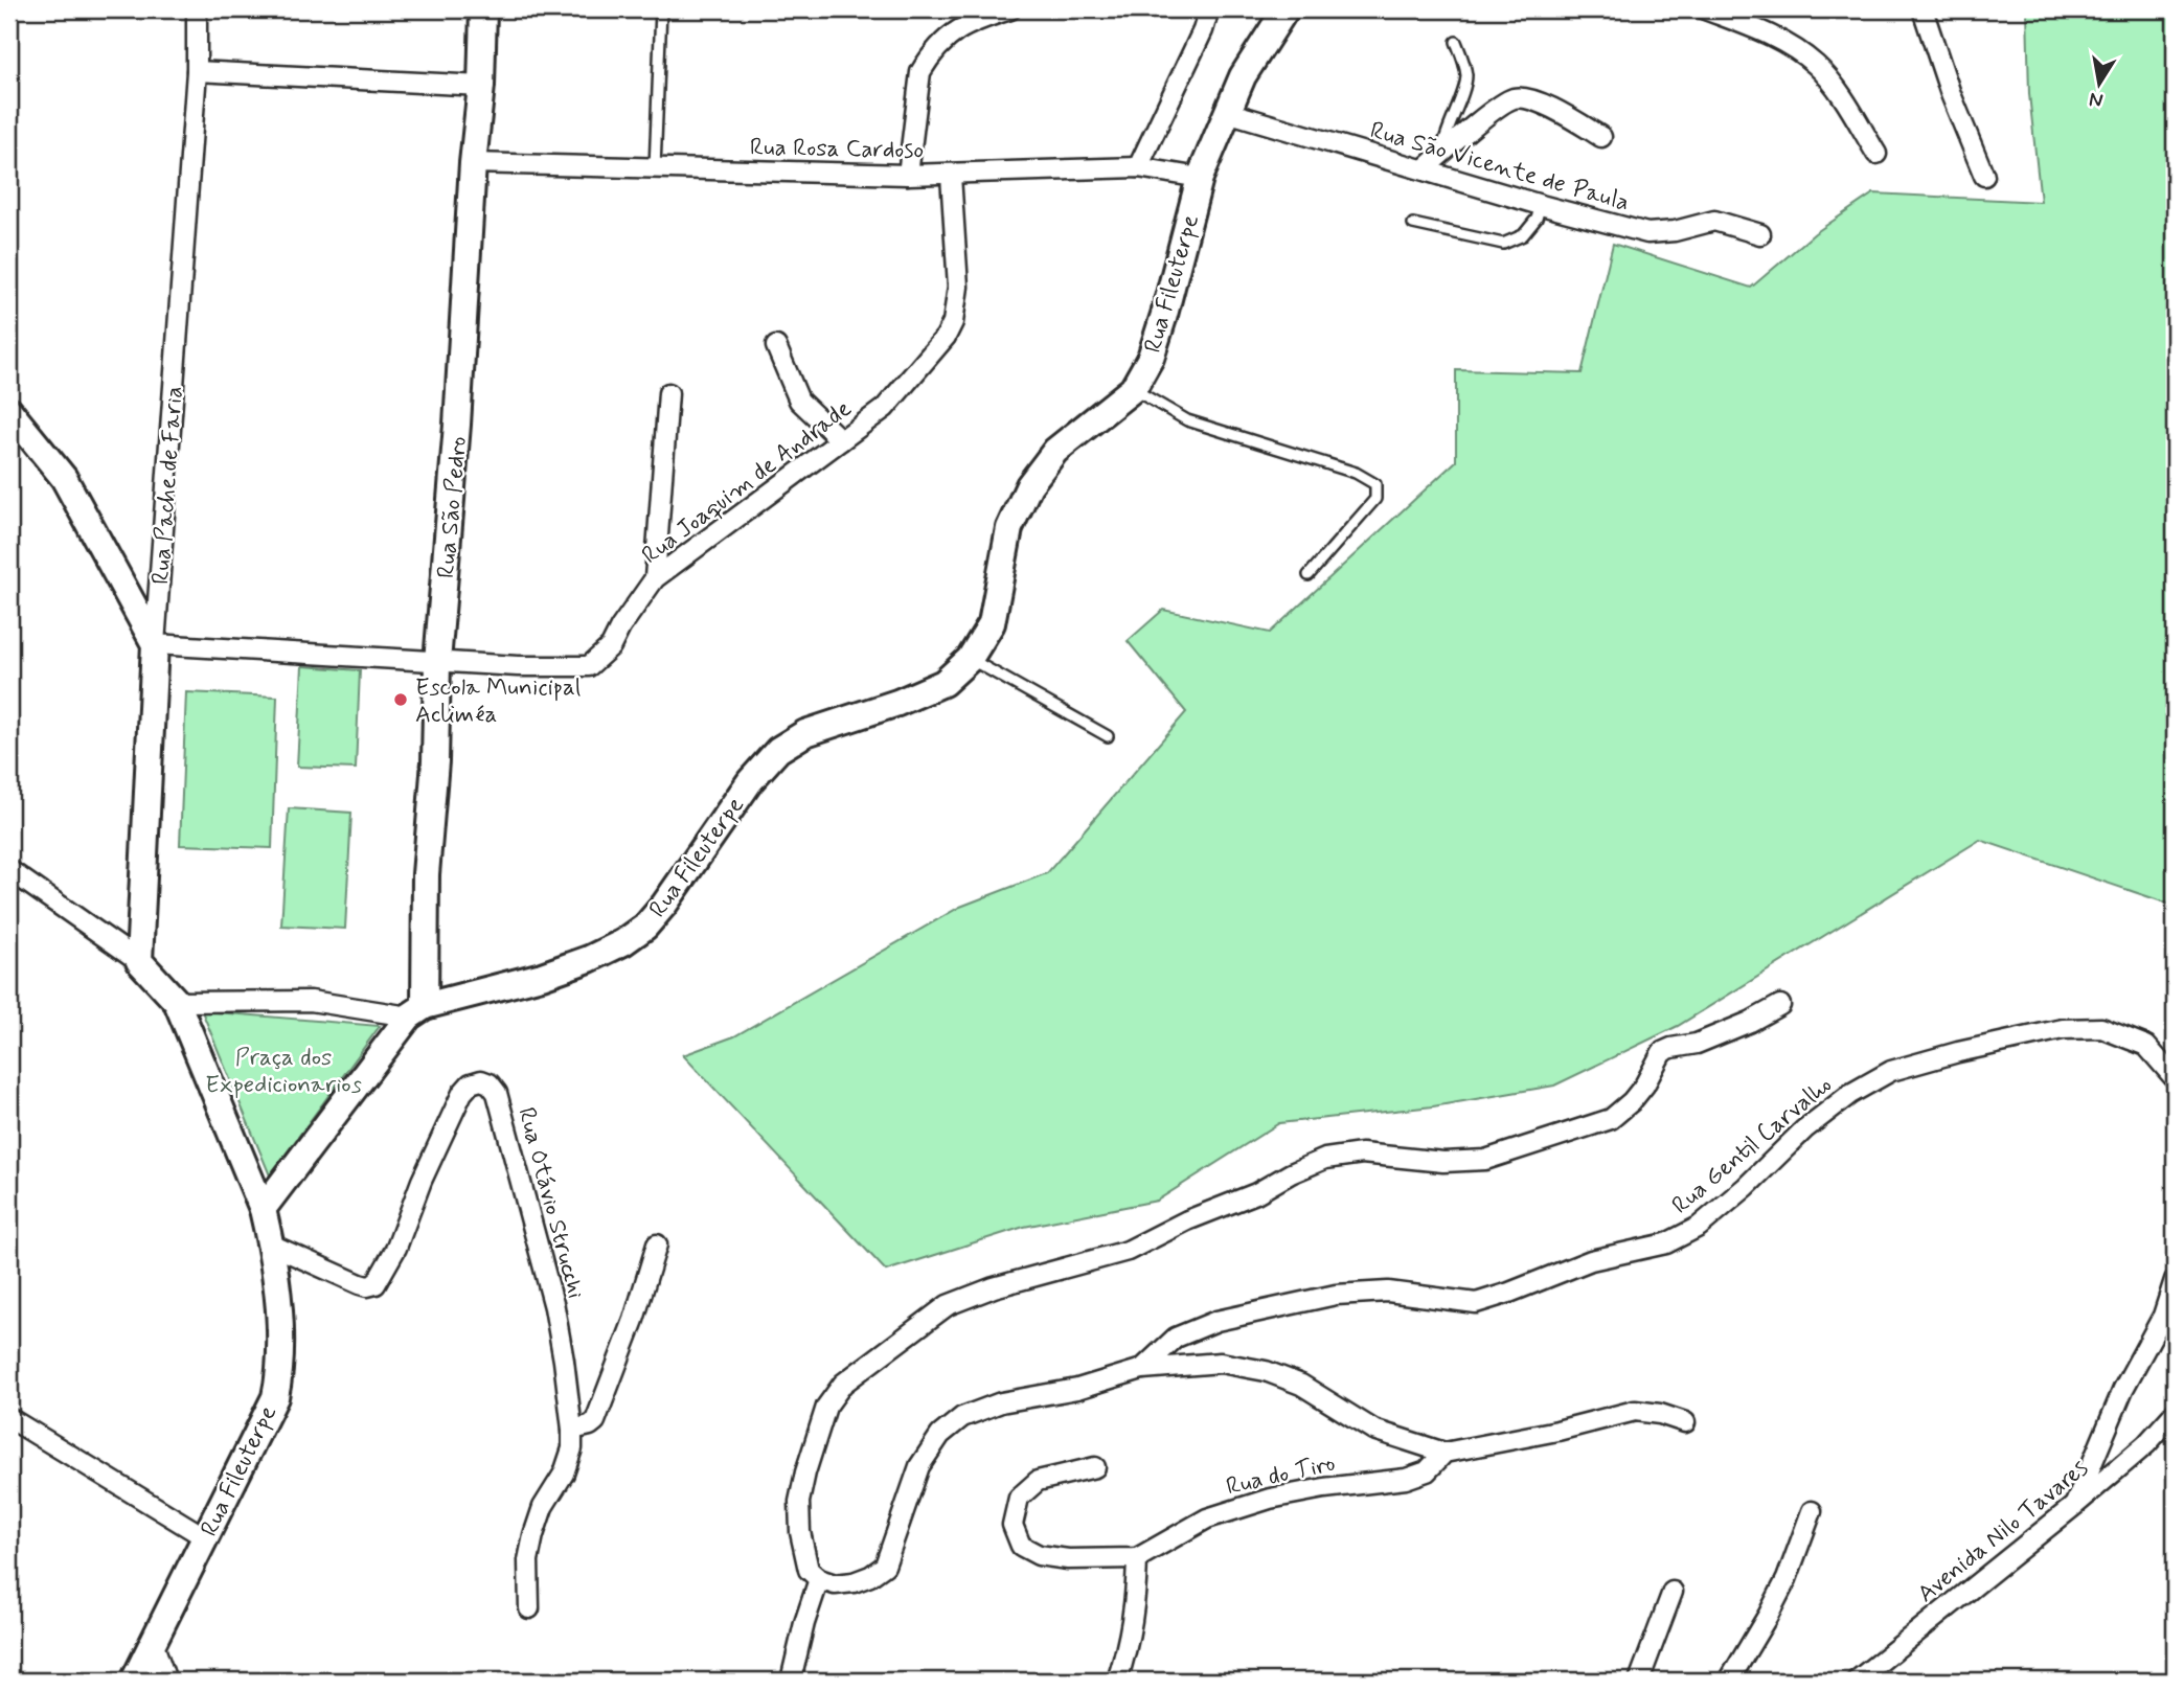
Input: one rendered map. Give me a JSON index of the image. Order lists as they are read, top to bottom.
{
  "streets": {
    "main road": ["Rua Fileuterpe", "Rua Pache de Faria", "Rua São Pedro"],
    "street": [
      "Rua Rosa Cardoso",
      "Rua São Vicente de Paula",
      "Rua Joaquim de Andrade",
      "Rua Gentil Carvalho",
      "Rua Otávio Strucchi",
      "Rua do Tiro",
      "Avenida Nilo Tavares"
    ]
  },
  "crossings": [
    ["Rua Rosa Cardoso", "Rua Fileuterpe"],
    ["Rua Rosa Cardoso", "Rua Joaquim de Andrade"],
    ["Rua Rosa Cardoso", "Rua São Pedro"],
    ["Rua São Vicente de Paula", "Rua Fileuterpe"],
    ["Rua Fileuterpe", "Rua São Pedro"],
    ["Rua Fileuterpe", "Rua Otávio Strucchi"],
    ["Rua Joaquim de Andrade", "Rua Pache de Faria"],
    ["Rua Joaquim de Andrade", "Rua São Pedro"]
  ],
  "parks": ["Praça dos Expedicionarios"],
  "places": ["Escola Municipal Acliméa"],
  "north": "bottom"
}
